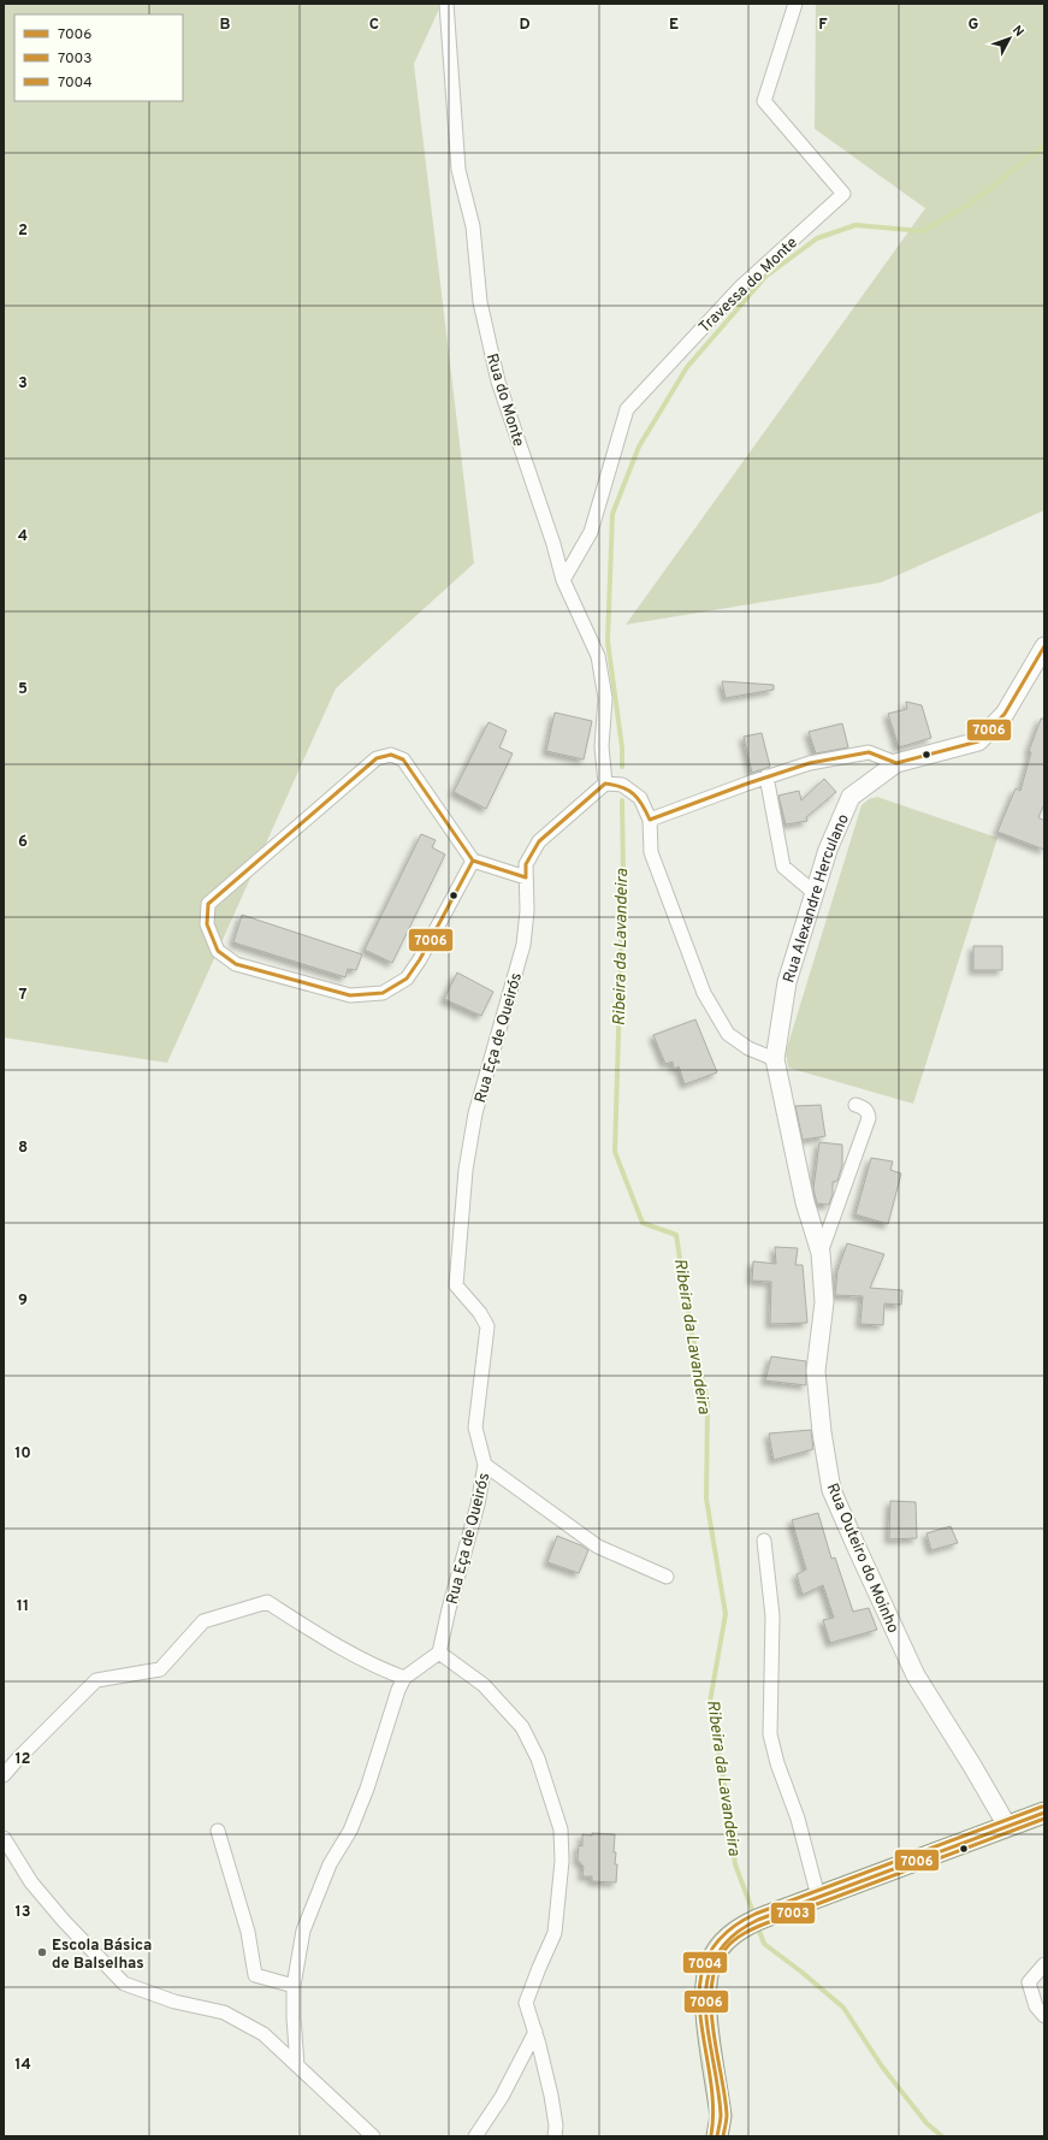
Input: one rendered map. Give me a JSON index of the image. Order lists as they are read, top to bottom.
{
  "streets": {
    "street": [
      "Travessa do Monte",
      "Rua do Monte",
      "Rua Alexandre Herculano",
      "Rua Eça de Queirós",
      "Rua Outeiro do Moinho"
    ]
  },
  "crossings": [
    ["Travessa do Monte", "Rua do Monte"],
    ["Rua do Monte", "Rua Eça de Queirós"],
    ["Rua Alexandre Herculano", "Rua Outeiro do Moinho"]
  ],
  "water": ["Ribeira da Lavandeira"],
  "places": ["Escola Básica de Balselhas"],
  "lines": ["transit line 7006", "transit line 7004", "transit line 7003"],
  "legend": ["7006", "7003", "7004"],
  "north": "top right",
  "grid": {
    "columns": [
      "B",
      "C",
      "D",
      "E",
      "F",
      "G"
    ],
    "rows": [
      "2",
      "3",
      "4",
      "5",
      "6",
      "7",
      "8",
      "9",
      "10",
      "11",
      "12",
      "13",
      "14"
    ]
  }
}
